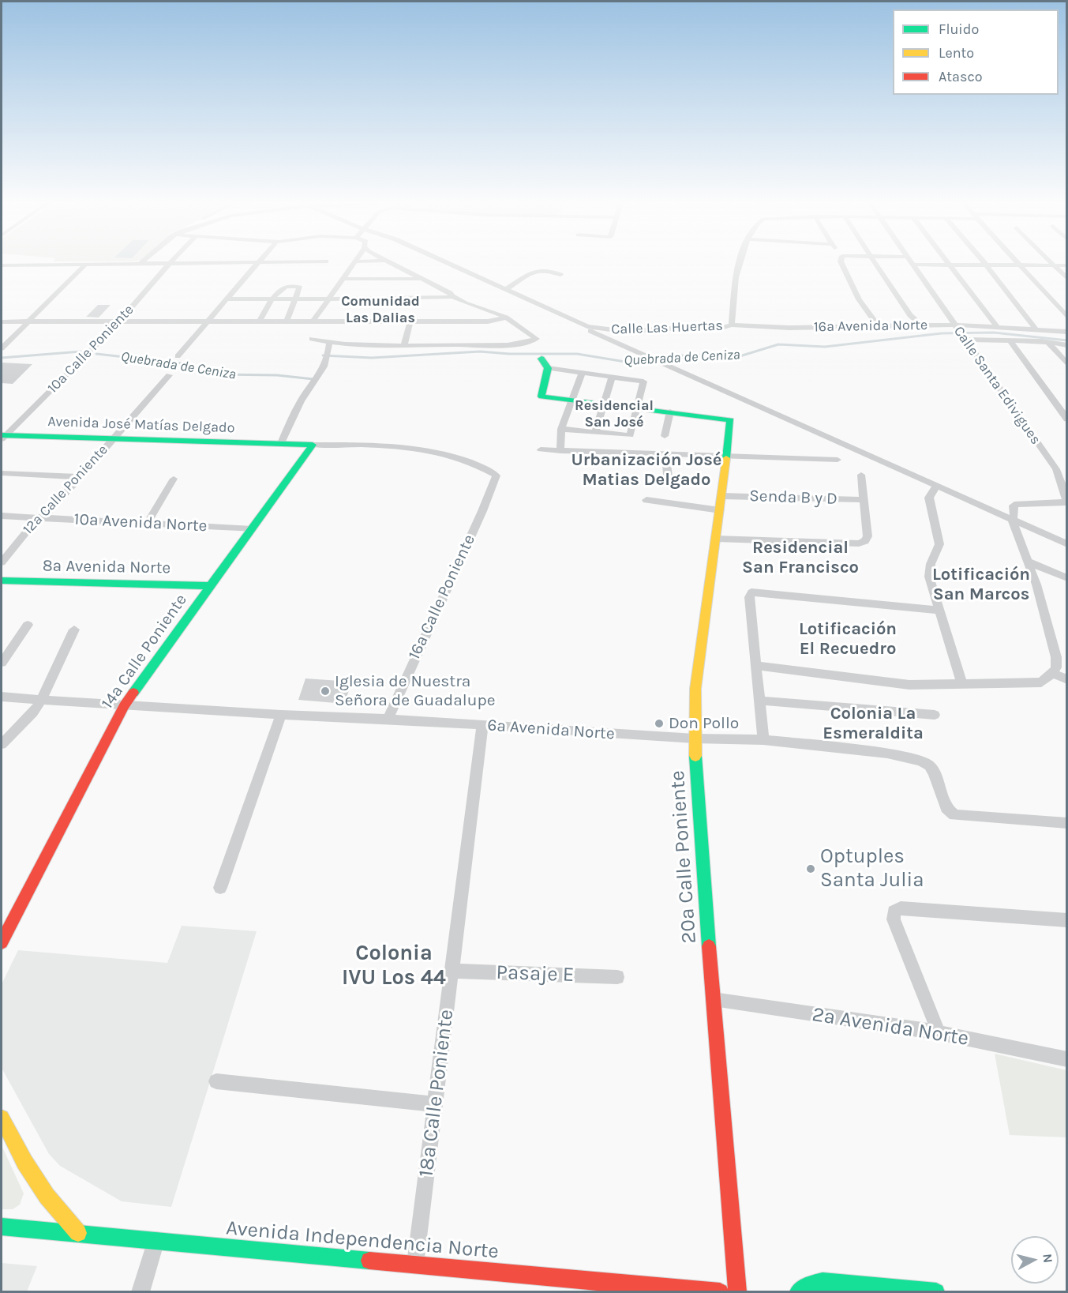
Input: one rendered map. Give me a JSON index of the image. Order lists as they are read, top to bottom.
{
  "streets": {
    "street": [
      "16a Avenida Norte",
      "Calle Las Huertas",
      "10a Calle Poniente",
      "Calle Santa Edivigues",
      "Avenida José Matías Delgado",
      "12a Calle Poniente",
      "Senda B y D",
      "10a Avenida Norte",
      "8a Avenida Norte",
      "16a Calle Poniente",
      "14a Calle Poniente",
      "6a Avenida Norte",
      "20a Calle Poniente",
      "Pasaje E",
      "2a Avenida Norte",
      "18a Calle Poniente",
      "Avenida Independencia Norte"
    ]
  },
  "crossings": [
    ["16a Avenida Norte", "Calle Las Huertas"],
    ["16a Avenida Norte", "Calle Santa Edivigues"],
    ["10a Calle Poniente", "Avenida José Matías Delgado"],
    ["Avenida José Matías Delgado", "12a Calle Poniente"],
    ["Avenida José Matías Delgado", "16a Calle Poniente"],
    ["Avenida José Matías Delgado", "14a Calle Poniente"],
    ["12a Calle Poniente", "10a Avenida Norte"],
    ["Senda B y D", "20a Calle Poniente"],
    ["10a Avenida Norte", "14a Calle Poniente"],
    ["8a Avenida Norte", "14a Calle Poniente"],
    ["16a Calle Poniente", "14a Calle Poniente"],
    ["16a Calle Poniente", "6a Avenida Norte"],
    ["14a Calle Poniente", "6a Avenida Norte"],
    ["6a Avenida Norte", "20a Calle Poniente"],
    ["6a Avenida Norte", "18a Calle Poniente"],
    ["20a Calle Poniente", "2a Avenida Norte"],
    ["Pasaje E", "18a Calle Poniente"],
    ["18a Calle Poniente", "Avenida Independencia Norte"]
  ],
  "districts": [
    "Comunidad Las Dalias",
    "Residencial San José",
    "Urbanización José Matias Delgado",
    "Residencial San Francisco",
    "Lotificación San Marcos",
    "Lotificación El Recuedro",
    "Colonia La Esmeraldita",
    "Colonia IVU Los 44"
  ],
  "water": ["Quebrada de Ceniza"],
  "places": ["Iglesia de Nuestra Señora de Guadalupe", "Don Pollo", "Optuples Santa Julia"],
  "legend": ["Fluido", "Lento", "Atasco"],
  "north": "right"
}
